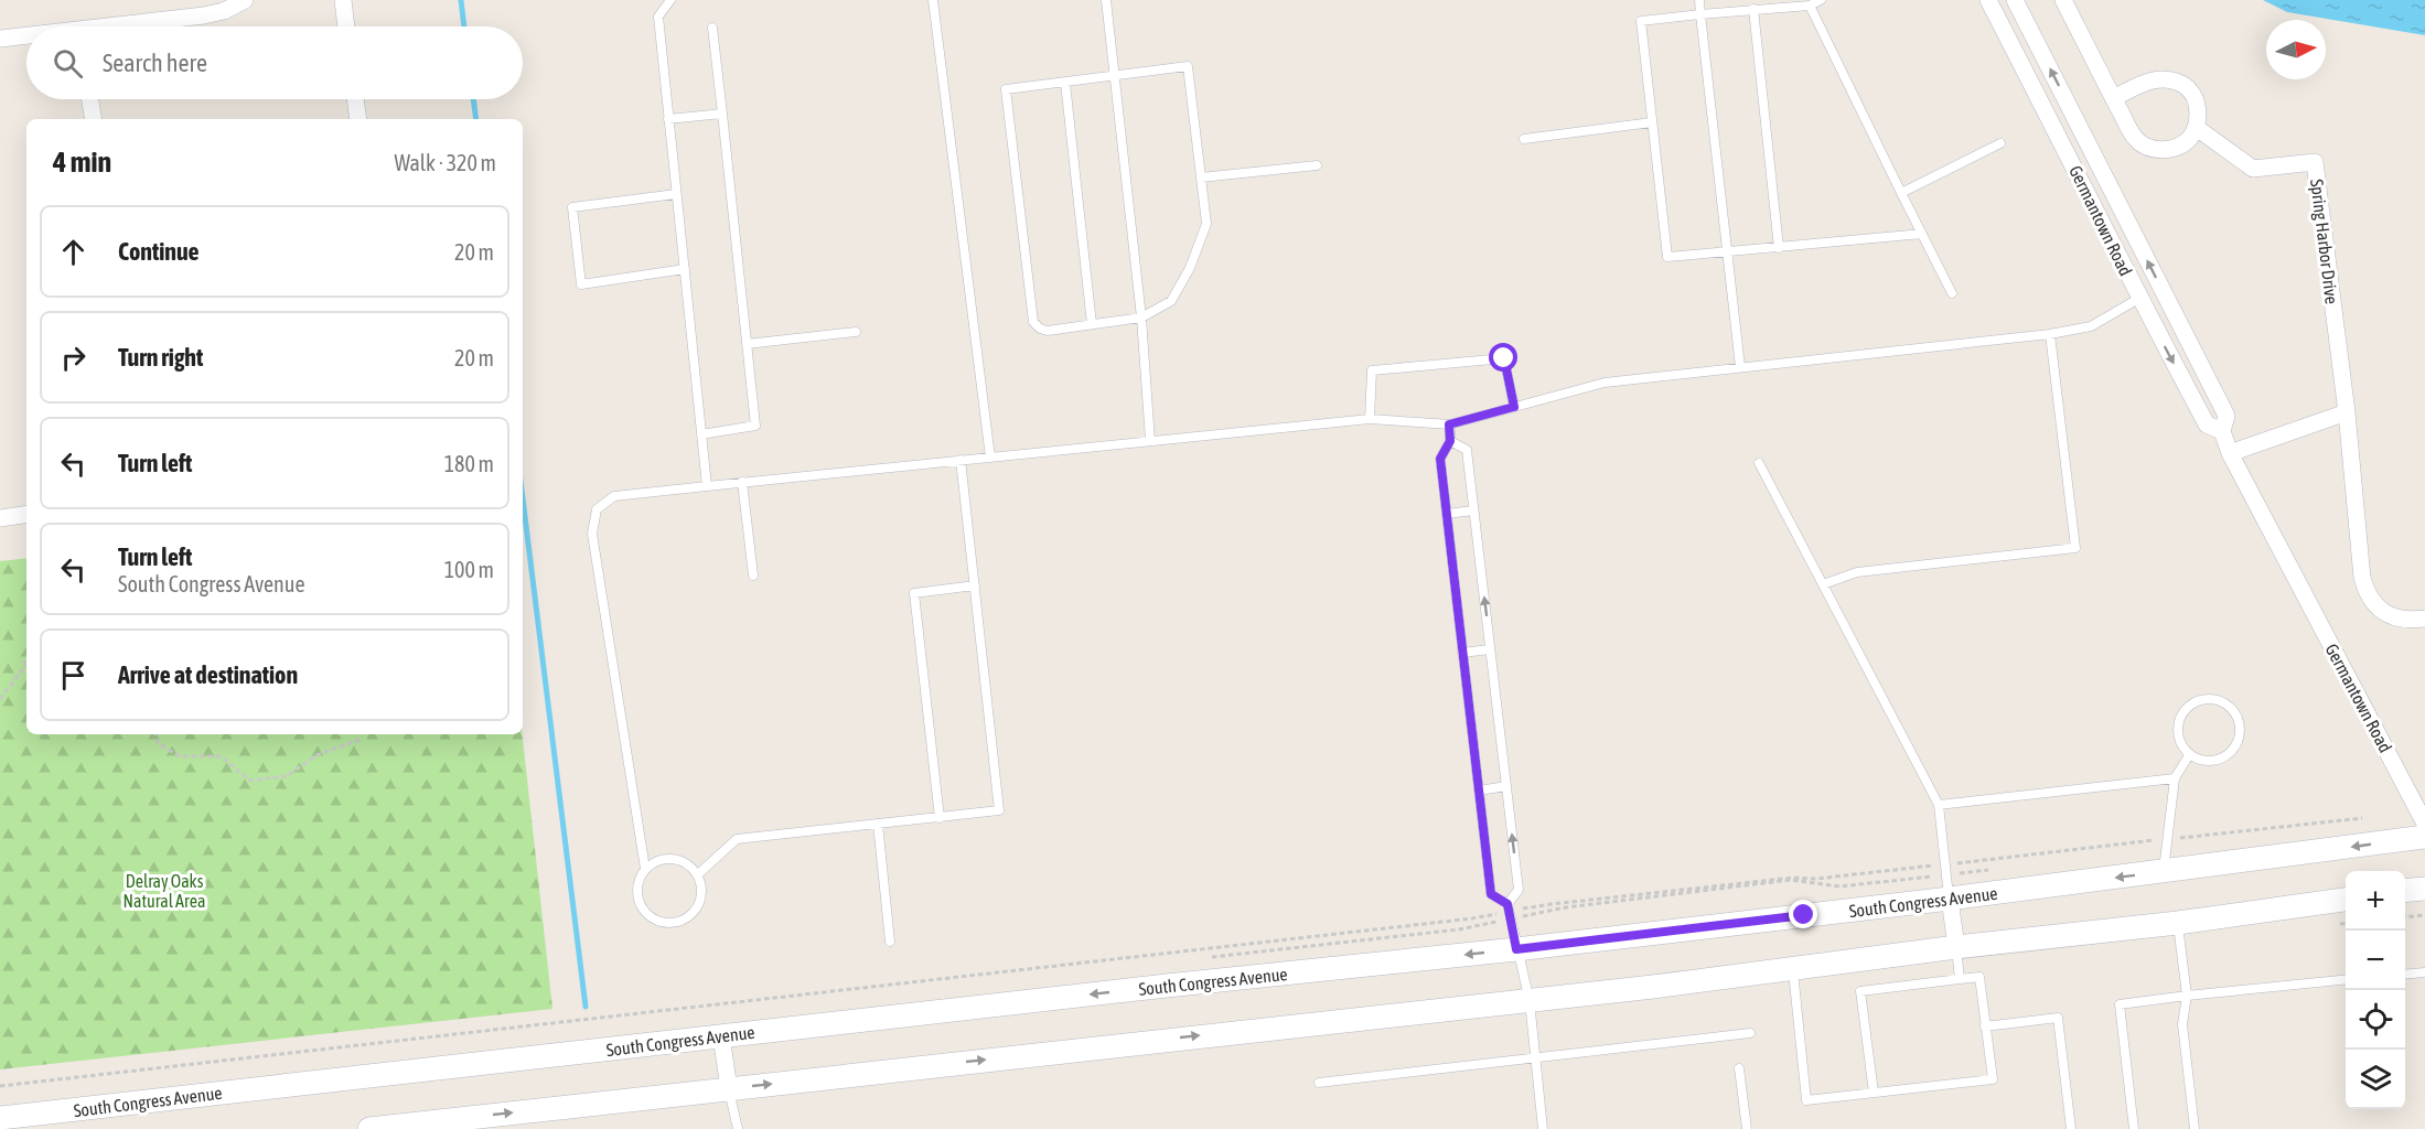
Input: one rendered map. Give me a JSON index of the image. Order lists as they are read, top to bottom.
{
  "streets": {
    "main road": ["South Congress Avenue"],
    "street": ["Germantown Road", "Spring Harbor Drive"]
  },
  "parks": ["Delray Oaks Natural Area"],
  "north": "right",
  "page": {
    "search": "Search here",
    "heading": ["4 min", "Walk · 320 m"],
    "list": [
      ["Continue", "20 m"],
      ["Turn right", "20 m"],
      ["Turn left", "180 m"],
      ["Turn left", "South Congress Avenue", "100 m"],
      "Arrive at destination"
    ],
    "map_buttons": ["+", "−"]
  }
}
